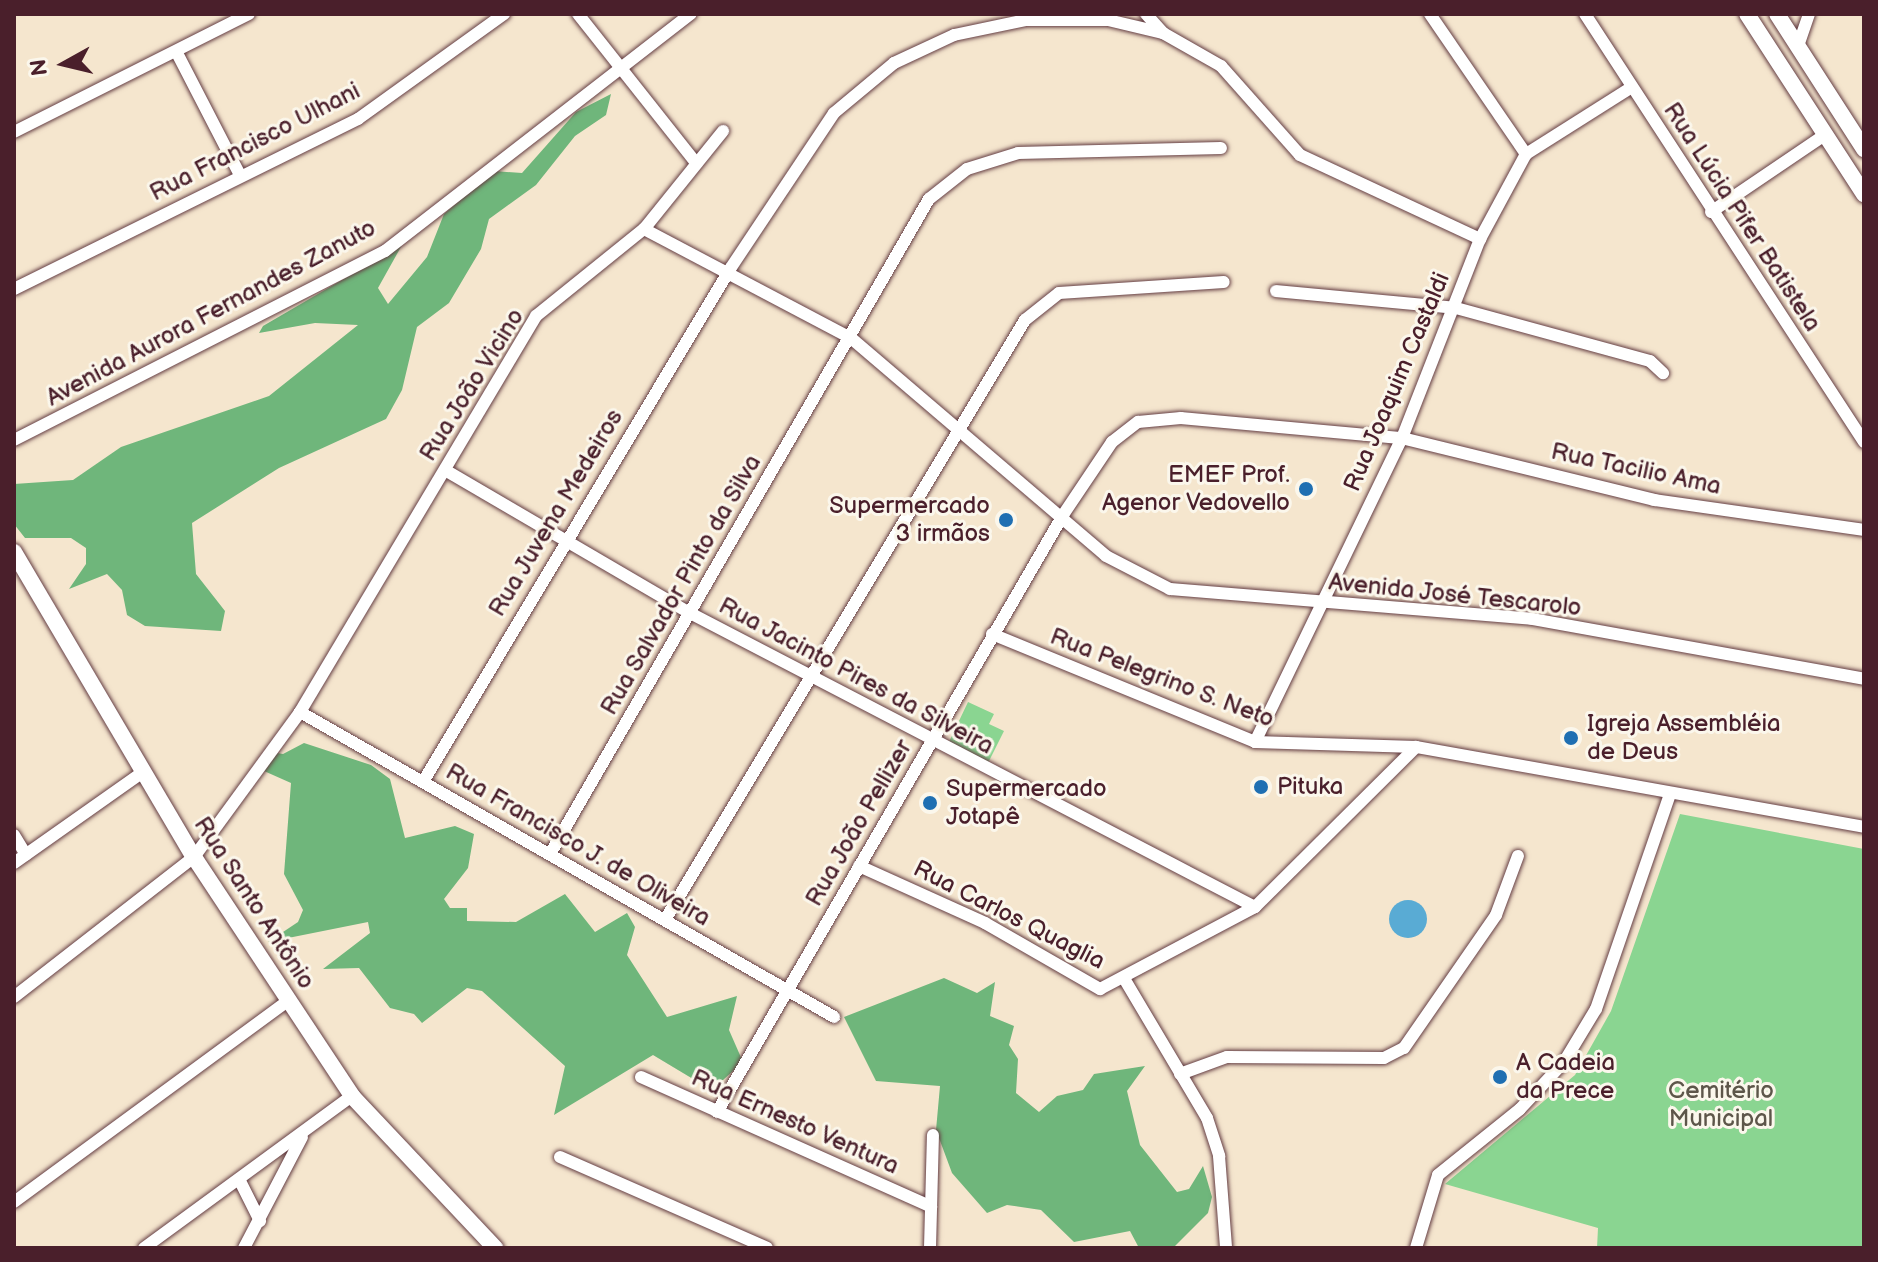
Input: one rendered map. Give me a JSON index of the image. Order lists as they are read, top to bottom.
{
  "streets": {
    "main road": ["Rua Santo Antônio"],
    "street": [
      "Rua Francisco Ulhani",
      "Rua Lúcia Pifer Batistela",
      "Avenida Aurora Fernandes Zanuto",
      "Rua Joaquim Castaldi",
      "Rua João Vicino",
      "Rua Tacilio Ama",
      "Rua Juvena Medeiros",
      "Rua Salvador Pinto da Silva",
      "Avenida José Tescarolo",
      "Rua Jacinto Pires da Silveira",
      "Rua Pelegrino S. Neto",
      "Rua João Pellizer",
      "Rua Francisco J. de Oliveira",
      "Rua Carlos Quaglia",
      "Rua Ernesto Ventura"
    ]
  },
  "crossings": [
    ["Rua Lúcia Pifer Batistela", "Rua Joaquim Castaldi"],
    ["Rua Joaquim Castaldi", "Rua Tacilio Ama"],
    ["Rua Joaquim Castaldi", "Avenida José Tescarolo"],
    ["Rua Joaquim Castaldi", "Rua Pelegrino S. Neto"],
    ["Rua João Vicino", "Rua Jacinto Pires da Silveira"],
    ["Rua João Vicino", "Rua Francisco J. de Oliveira"],
    ["Rua João Vicino", "Rua Santo Antônio"],
    ["Rua Tacilio Ama", "Avenida José Tescarolo"],
    ["Rua Tacilio Ama", "Rua João Pellizer"],
    ["Rua Juvena Medeiros", "Rua Jacinto Pires da Silveira"],
    ["Rua Juvena Medeiros", "Rua Francisco J. de Oliveira"],
    ["Rua Salvador Pinto da Silva", "Rua Jacinto Pires da Silveira"],
    ["Rua Salvador Pinto da Silva", "Rua Francisco J. de Oliveira"],
    ["Avenida José Tescarolo", "Rua João Pellizer"],
    ["Rua Jacinto Pires da Silveira", "Rua João Pellizer"],
    ["Rua Jacinto Pires da Silveira", "Rua Carlos Quaglia"],
    ["Rua Pelegrino S. Neto", "Rua João Pellizer"],
    ["Rua Pelegrino S. Neto", "Rua Carlos Quaglia"],
    ["Rua João Pellizer", "Rua Francisco J. de Oliveira"],
    ["Rua João Pellizer", "Rua Carlos Quaglia"],
    ["Rua João Pellizer", "Rua Ernesto Ventura"]
  ],
  "parks": ["Cemitério Municipal"],
  "places": [
    "EMEF Prof. Agenor Vedovello",
    "Supermercado 3 irmãos",
    "Igreja Assembléia de Deus",
    "Pituka",
    "Supermercado Jotapê",
    "A Cadeia da Prece"
  ],
  "north": "left"
}
